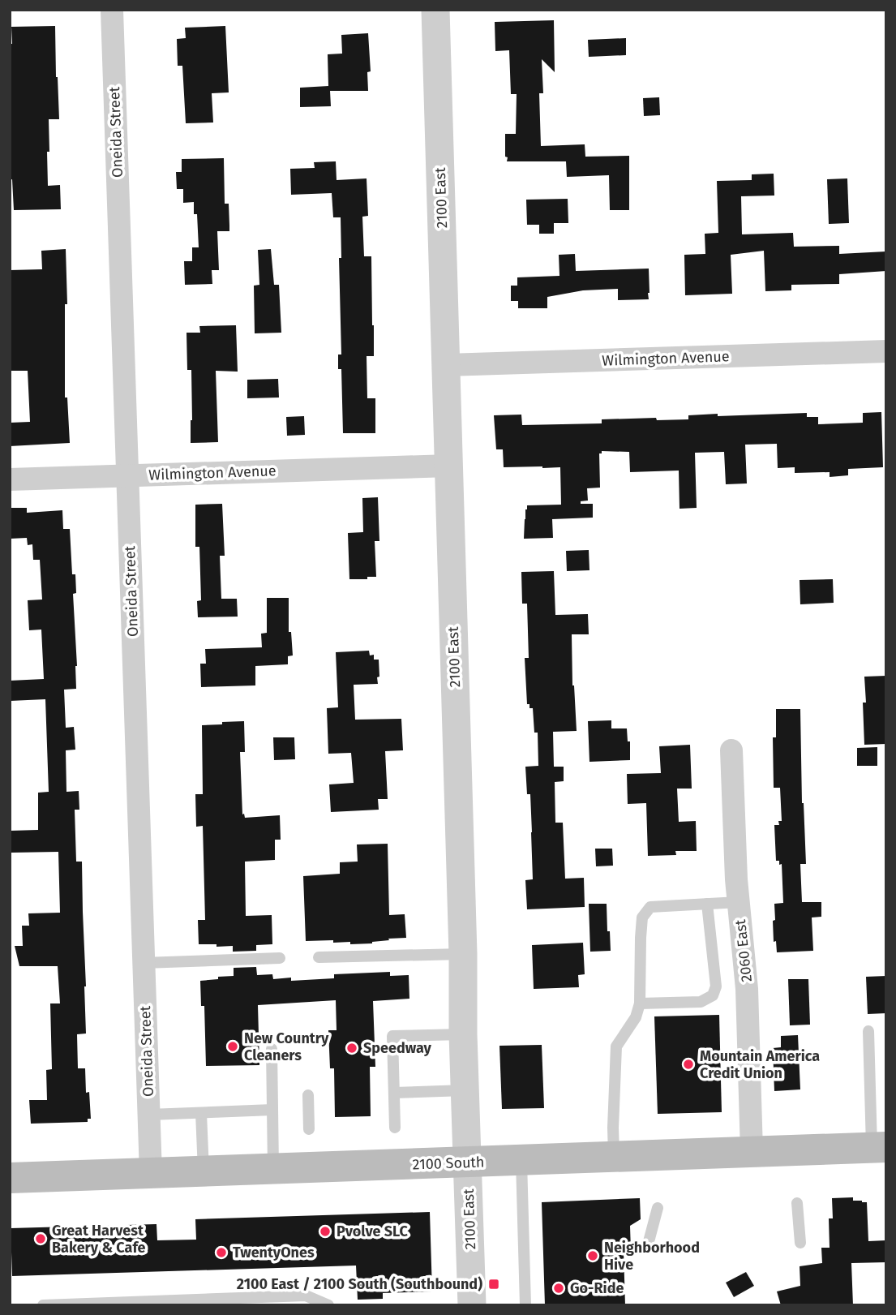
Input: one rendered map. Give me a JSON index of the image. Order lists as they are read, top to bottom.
{
  "streets": {
    "main road": ["2100 South"],
    "street": [
      "Oneida Street",
      "2100 East",
      "Wilmington Avenue",
      "2060 East"
    ]
  },
  "crossings": [
    ["Oneida Street", "Wilmington Avenue"],
    ["Oneida Street", "2100 South"],
    ["2100 East", "Wilmington Avenue"],
    ["2100 East", "2100 South"],
    ["2060 East", "2100 South"]
  ],
  "places": {
    "other": [
      "New Country Cleaners",
      "Speedway",
      "Mountain America Credit Union",
      "Pvolve SLC",
      "Great Harvest Bakery & Cafe",
      "TwentyOnes",
      "Neighborhood Hive",
      "Go-Ride"
    ],
    "transit": ["2100 East / 2100 South (Southbound)"]
  }
}
